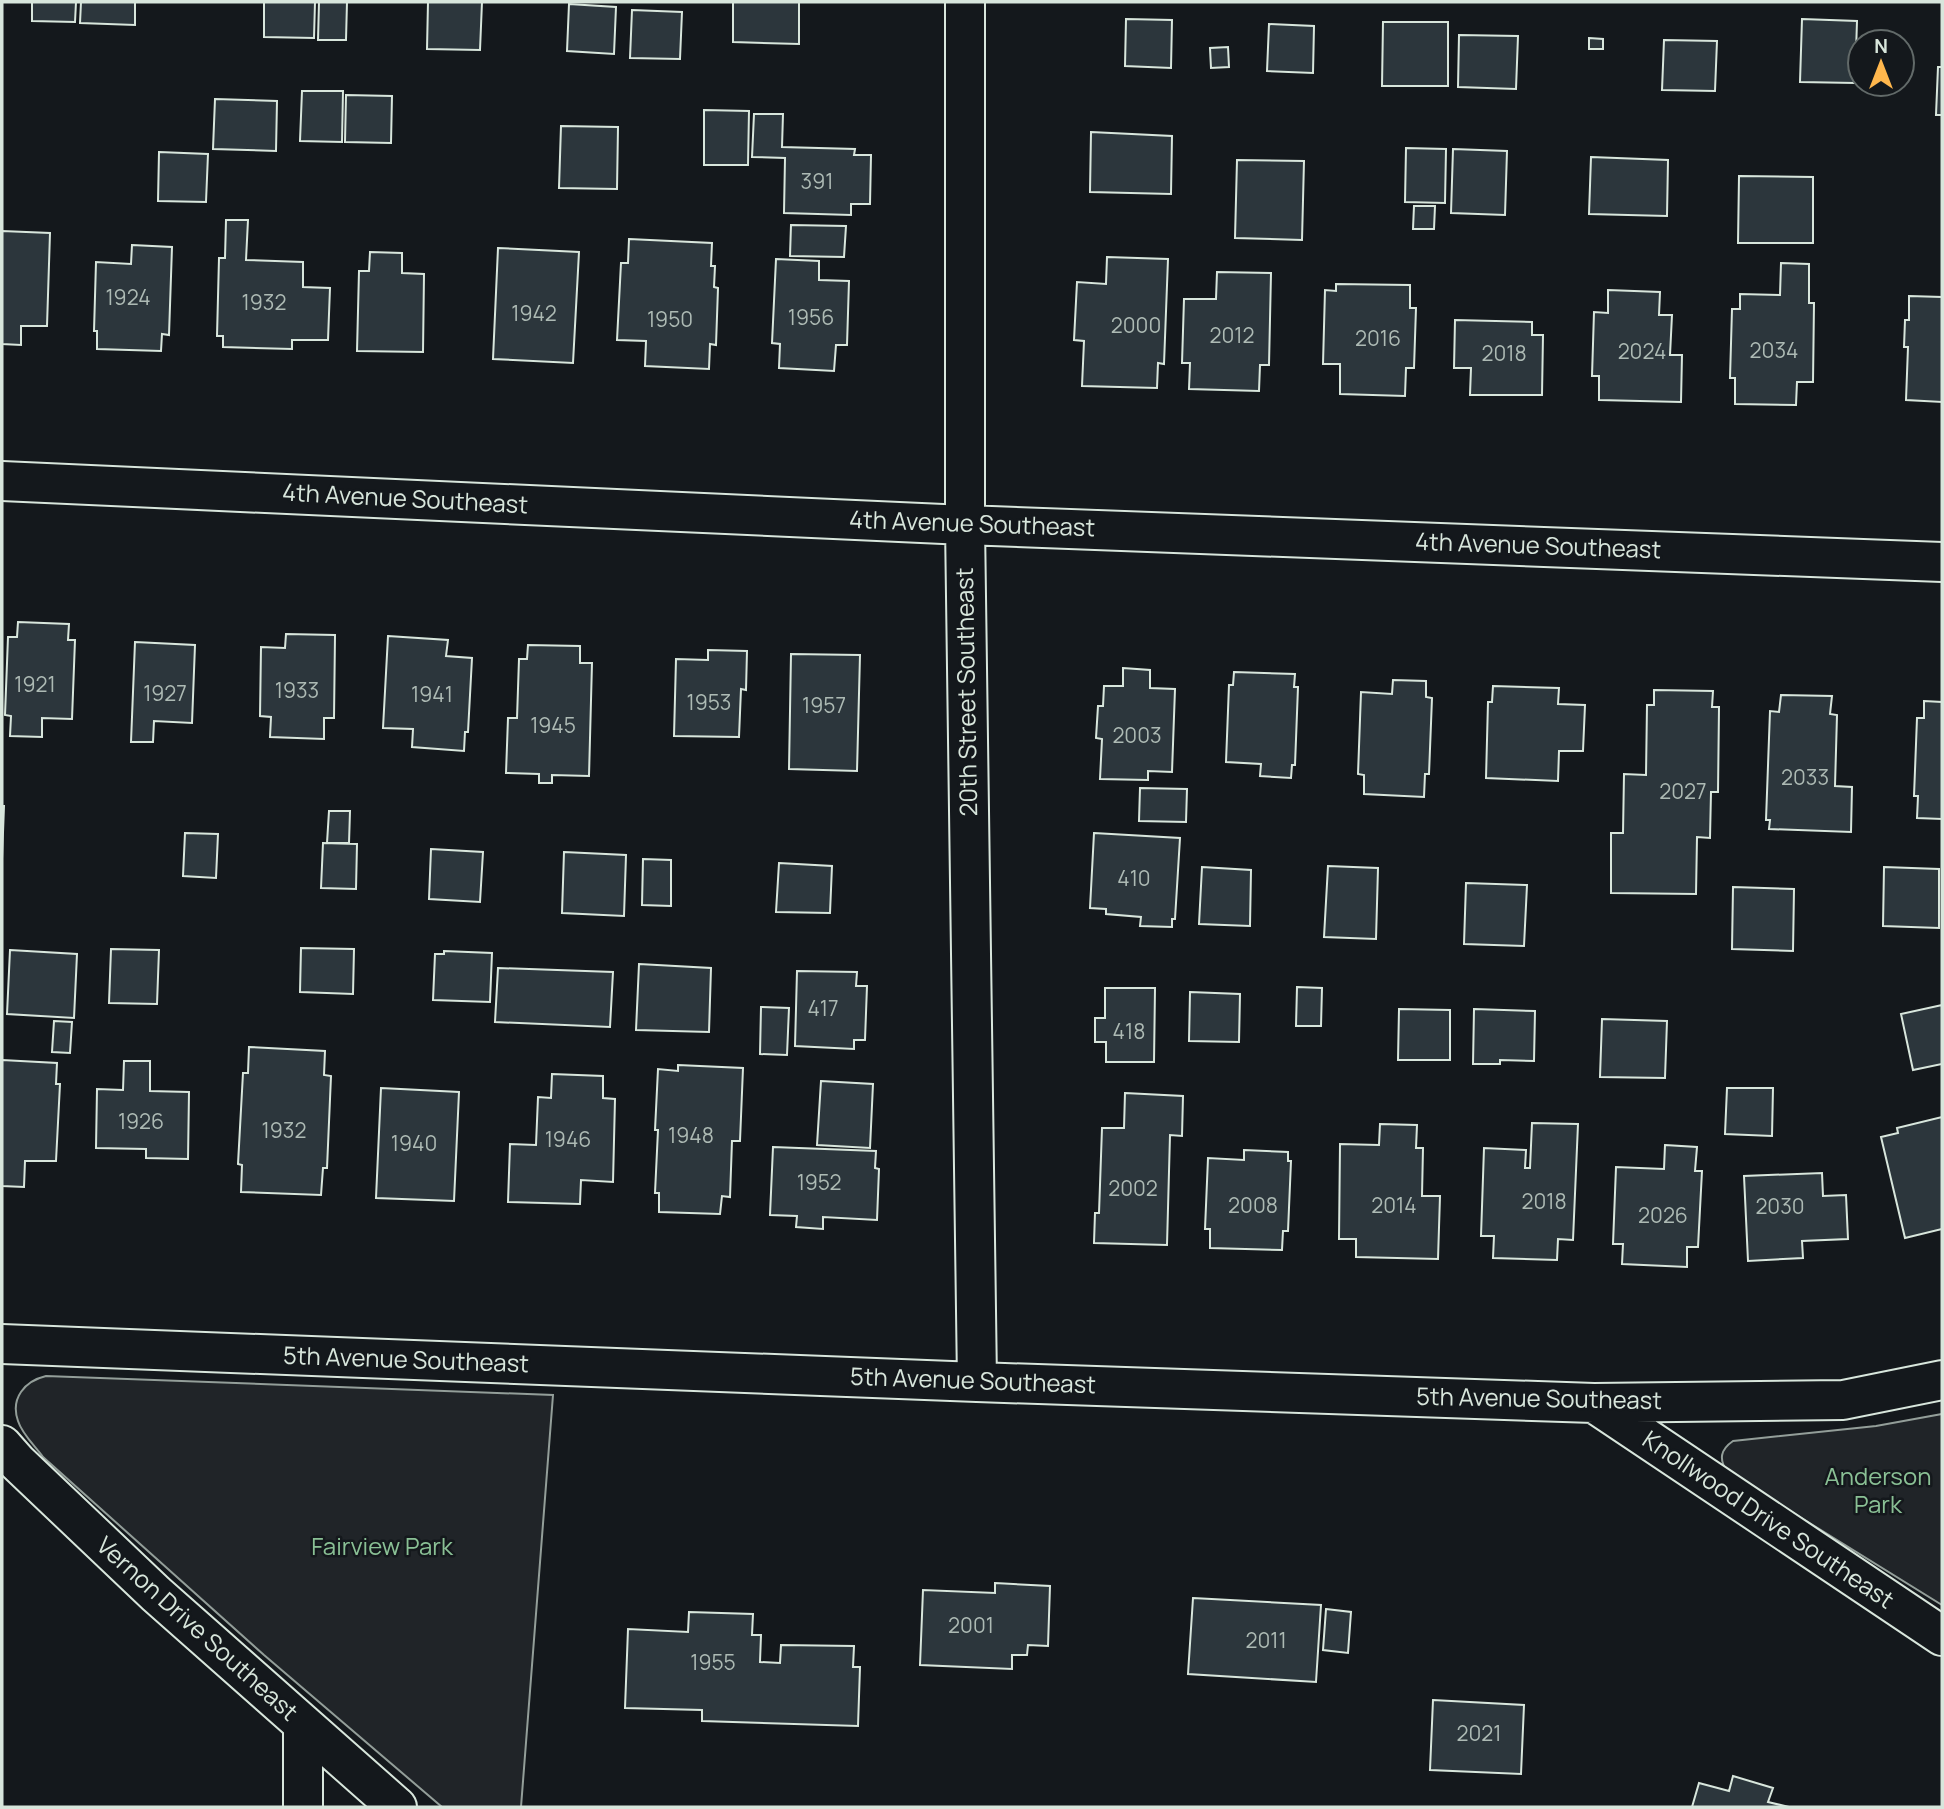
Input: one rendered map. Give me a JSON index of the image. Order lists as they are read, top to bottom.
{
  "streets": {
    "street": [
      "4th Avenue Southeast",
      "20th Street Southeast",
      "5th Avenue Southeast",
      "Knollwood Drive Southeast",
      "Vernon Drive Southeast"
    ]
  },
  "crossings": [
    ["4th Avenue Southeast", "20th Street Southeast"],
    ["20th Street Southeast", "5th Avenue Southeast"],
    ["5th Avenue Southeast", "Knollwood Drive Southeast"]
  ],
  "parks": ["Anderson Park", "Fairview Park"],
  "house_numbers": [
    "391",
    "1924",
    "1932",
    "1942",
    "1956",
    "1950",
    "2000",
    "2012",
    "2016",
    "2034",
    "2024",
    "2018",
    "1921",
    "1933",
    "1927",
    "1941",
    "1953",
    "1957",
    "1945",
    "2003",
    "2033",
    "2027",
    "410",
    "417",
    "418",
    "1926",
    "1932",
    "1948",
    "1946",
    "1940",
    "1952",
    "2002",
    "2018",
    "2008",
    "2014",
    "2030",
    "2026",
    "2001",
    "2011",
    "1955",
    "2021"
  ],
  "north": "top"
}
